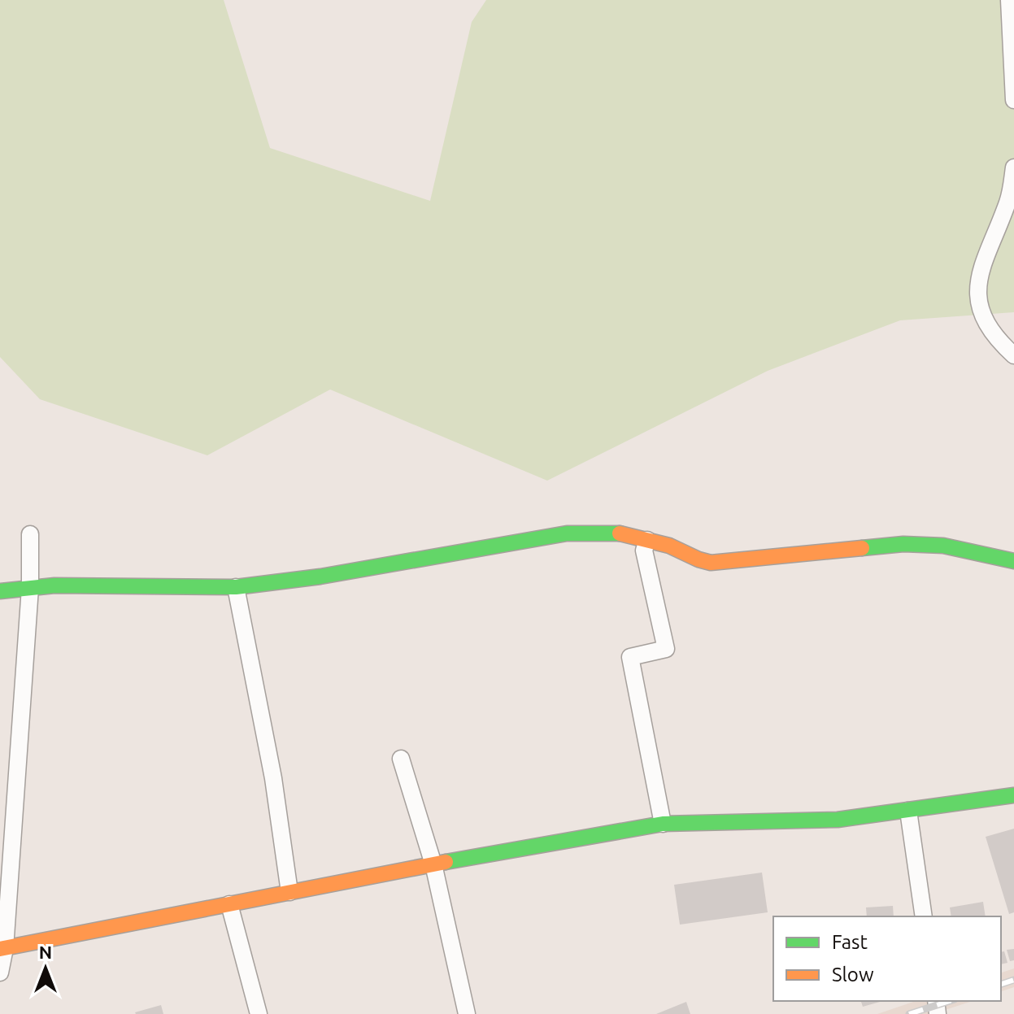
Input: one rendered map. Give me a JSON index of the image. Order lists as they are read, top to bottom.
{
  "legend": ["Fast", "Slow"],
  "north": "top"
}
